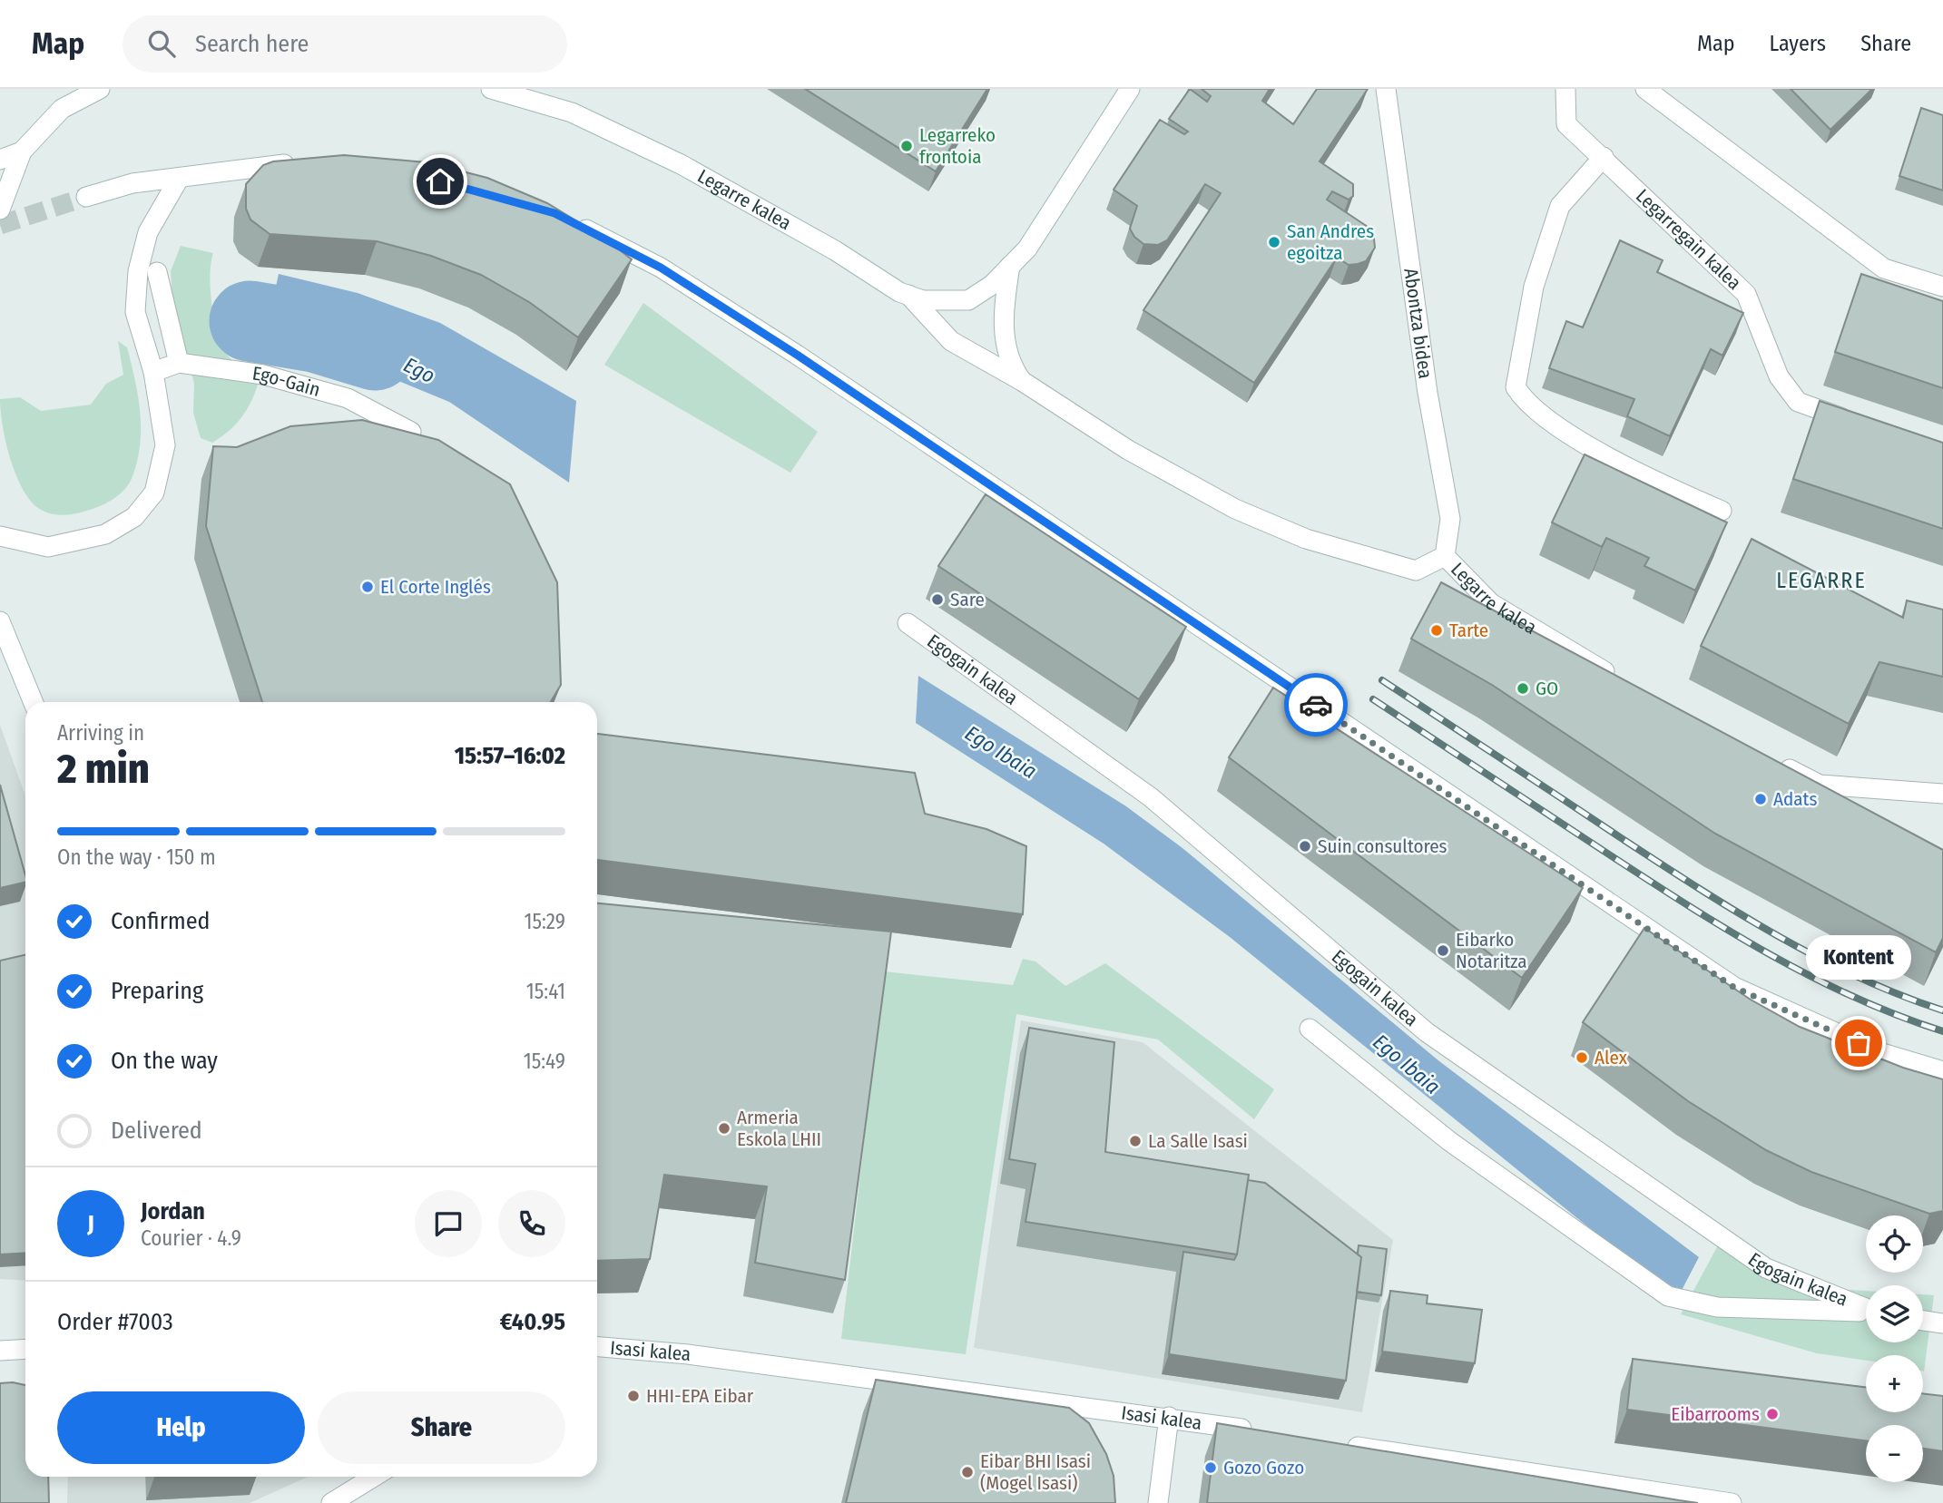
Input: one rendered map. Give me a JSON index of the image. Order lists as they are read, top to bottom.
{
  "streets": {
    "street": [
      "Legarre kalea",
      "Legarregain kalea",
      "Abontza bidea",
      "Ego-Gain",
      "Egogain kalea",
      "Isasi kalea"
    ]
  },
  "crossings": [
    ["Legarre kalea", "Abontza bidea"]
  ],
  "districts": ["LEGARRE"],
  "water": ["Ego", "Ego Ibaia"],
  "places": [
    "Legarreko frontoia",
    "San Andres egoitza",
    "El Corte Inglés",
    "Sare",
    "Tarte",
    "GO",
    "Adats",
    "Suin consultores",
    "Eibarko Notaritza",
    "Kontent",
    "Alex",
    "Armeria Eskola LHII",
    "La Salle Isasi",
    "HHI-EPA Eibar",
    "Eibarrooms",
    "Gozo Gozo",
    "Eibar BHI Isasi (Mogel Isasi)"
  ],
  "page": {
    "header": "Map",
    "search": "Search here",
    "nav": ["Map", "Layers", "Share"],
    "heading": ["2 min", "Arriving in", "15:57–16:02"],
    "panel": [
      "Jordan",
      "Courier · 4.9",
      "Order #7003",
      "€40.95"
    ],
    "bar": "On the way · 150 m",
    "list": [
      ["Confirmed", "15:29"],
      ["Preparing", "15:41"],
      ["On the way", "15:49"],
      "Delivered"
    ],
    "bubble": "Kontent",
    "round": "J",
    "map_buttons": ["+", "−"],
    "buttons": ["Help", "Share"]
  }
}
